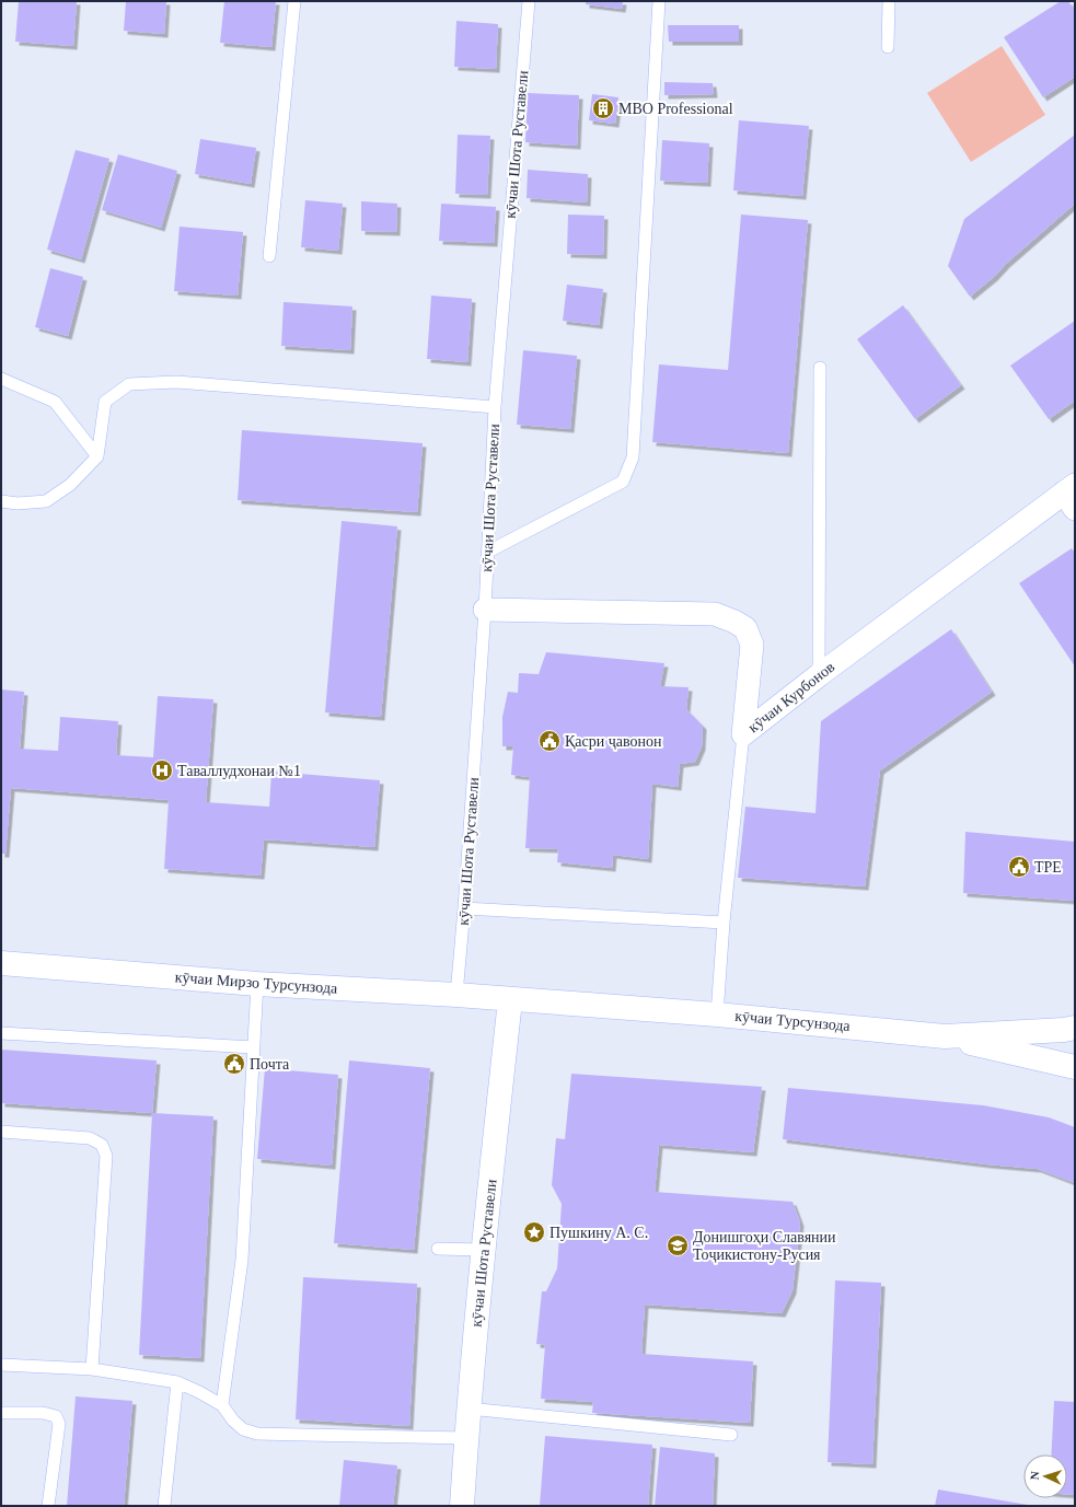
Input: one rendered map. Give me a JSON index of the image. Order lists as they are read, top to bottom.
{
  "streets": {
    "street": [
      "кӯчаи Шота Руставели",
      "кӯчаи Курбонов",
      "кӯчаи Мирзо Турсунзода",
      "кӯчаи Турсунзода"
    ]
  },
  "crossings": [
    ["кӯчаи Шота Руставели", "кӯчаи Курбонов"],
    ["кӯчаи Шота Руставели", "кӯчаи Мирзо Турсунзода"],
    ["кӯчаи Шота Руставели", "кӯчаи Турсунзода"],
    ["кӯчаи Мирзо Турсунзода", "кӯчаи Турсунзода"]
  ],
  "places": {
    "building": ["MBO Professional"],
    "public building": ["Қасри ҷавонон", "TPE", "Почта"],
    "hospital": ["Таваллудхонаи №1"],
    "place": ["Пушкину А. С."],
    "school or university": ["Донишгоҳи Славянии Тоҷикистону-Русия"]
  },
  "north": "left"
}
